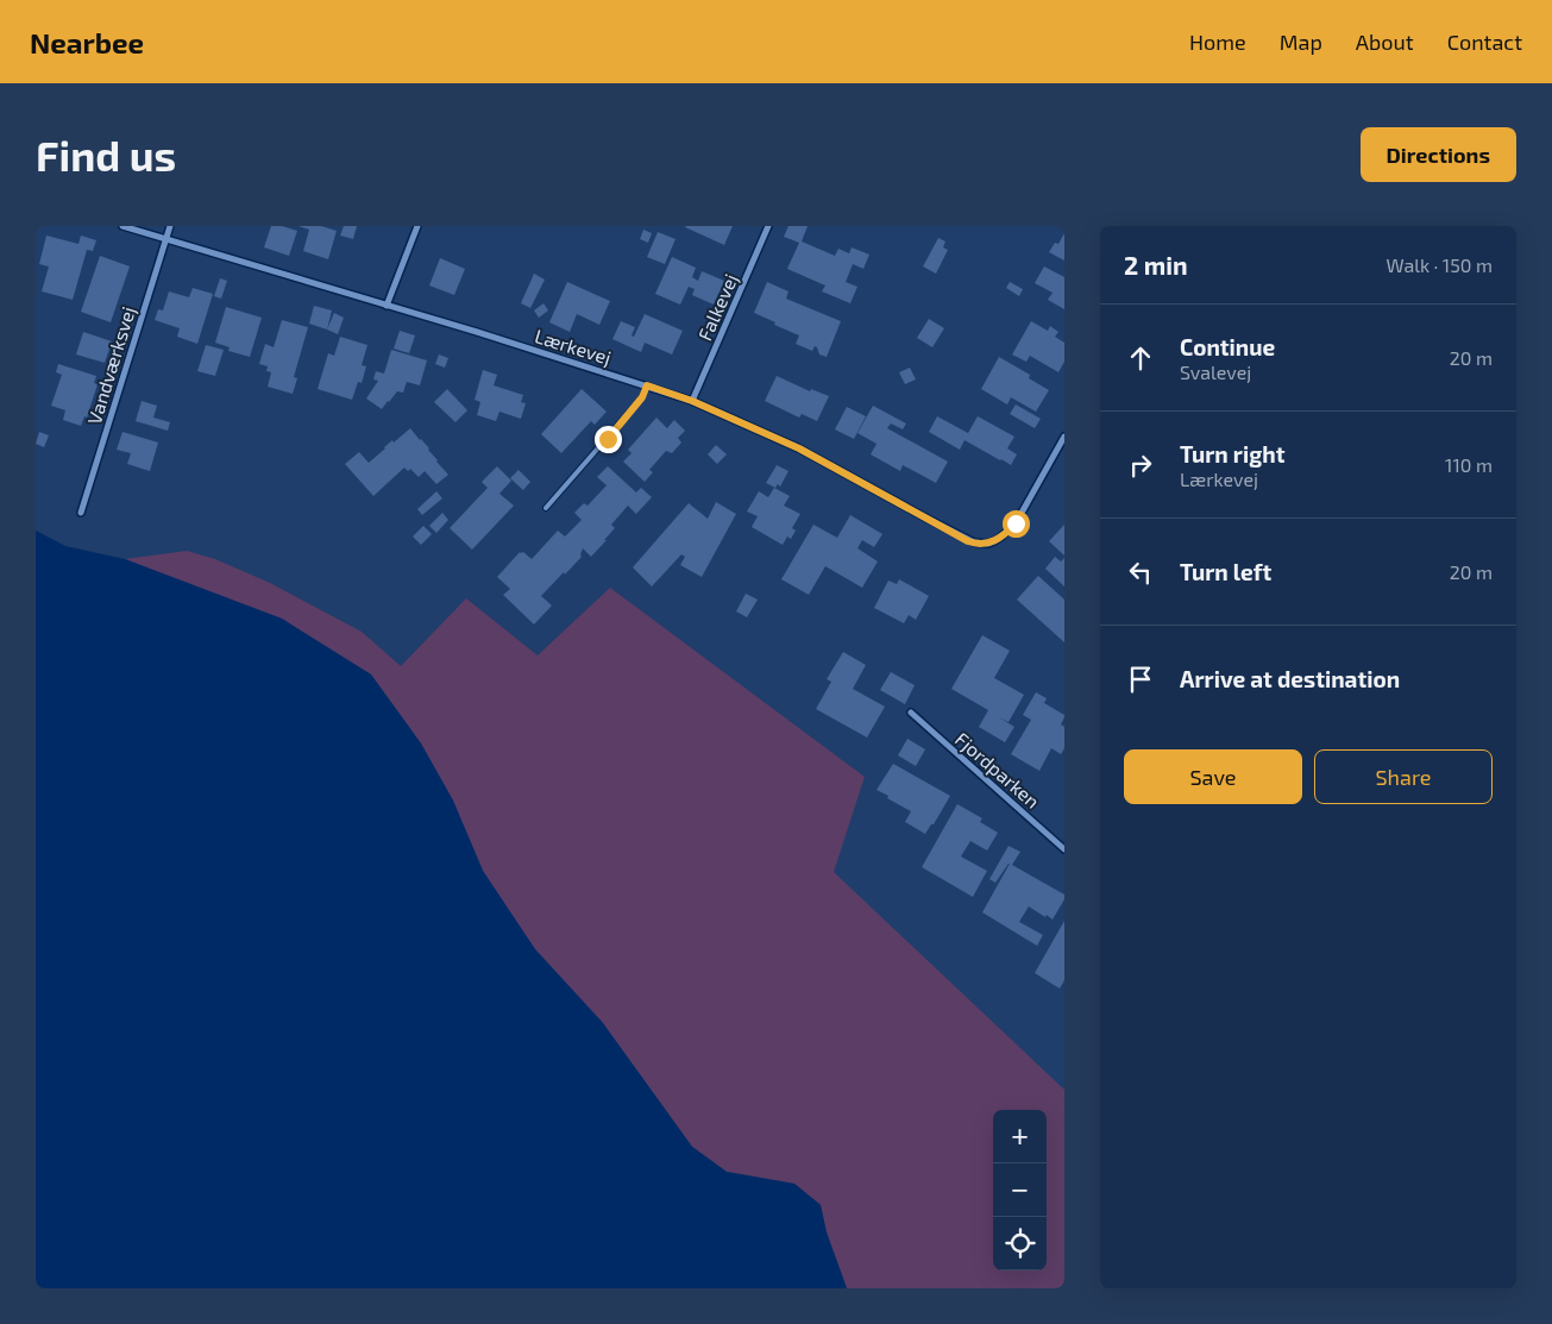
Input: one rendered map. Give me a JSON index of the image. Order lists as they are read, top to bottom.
{
  "streets": {
    "street": [
      "Falkevej",
      "Lærkevej",
      "Vandværksvej",
      "Fjordparken"
    ]
  },
  "crossings": [
    ["Falkevej", "Lærkevej"],
    ["Lærkevej", "Vandværksvej"]
  ],
  "page": {
    "header": "Nearbee",
    "nav": [
      "Home",
      "Map",
      "About",
      "Contact"
    ],
    "buttons": [
      "Directions",
      ["Save", "Share"]
    ],
    "title": "Find us",
    "heading": ["2 min", "Walk · 150 m"],
    "list": [
      ["Continue", "Svalevej", "20 m"],
      ["Turn right", "Lærkevej", "110 m"],
      ["Turn left", "20 m"],
      "Arrive at destination"
    ],
    "map_buttons": ["+", "−"]
  }
}
